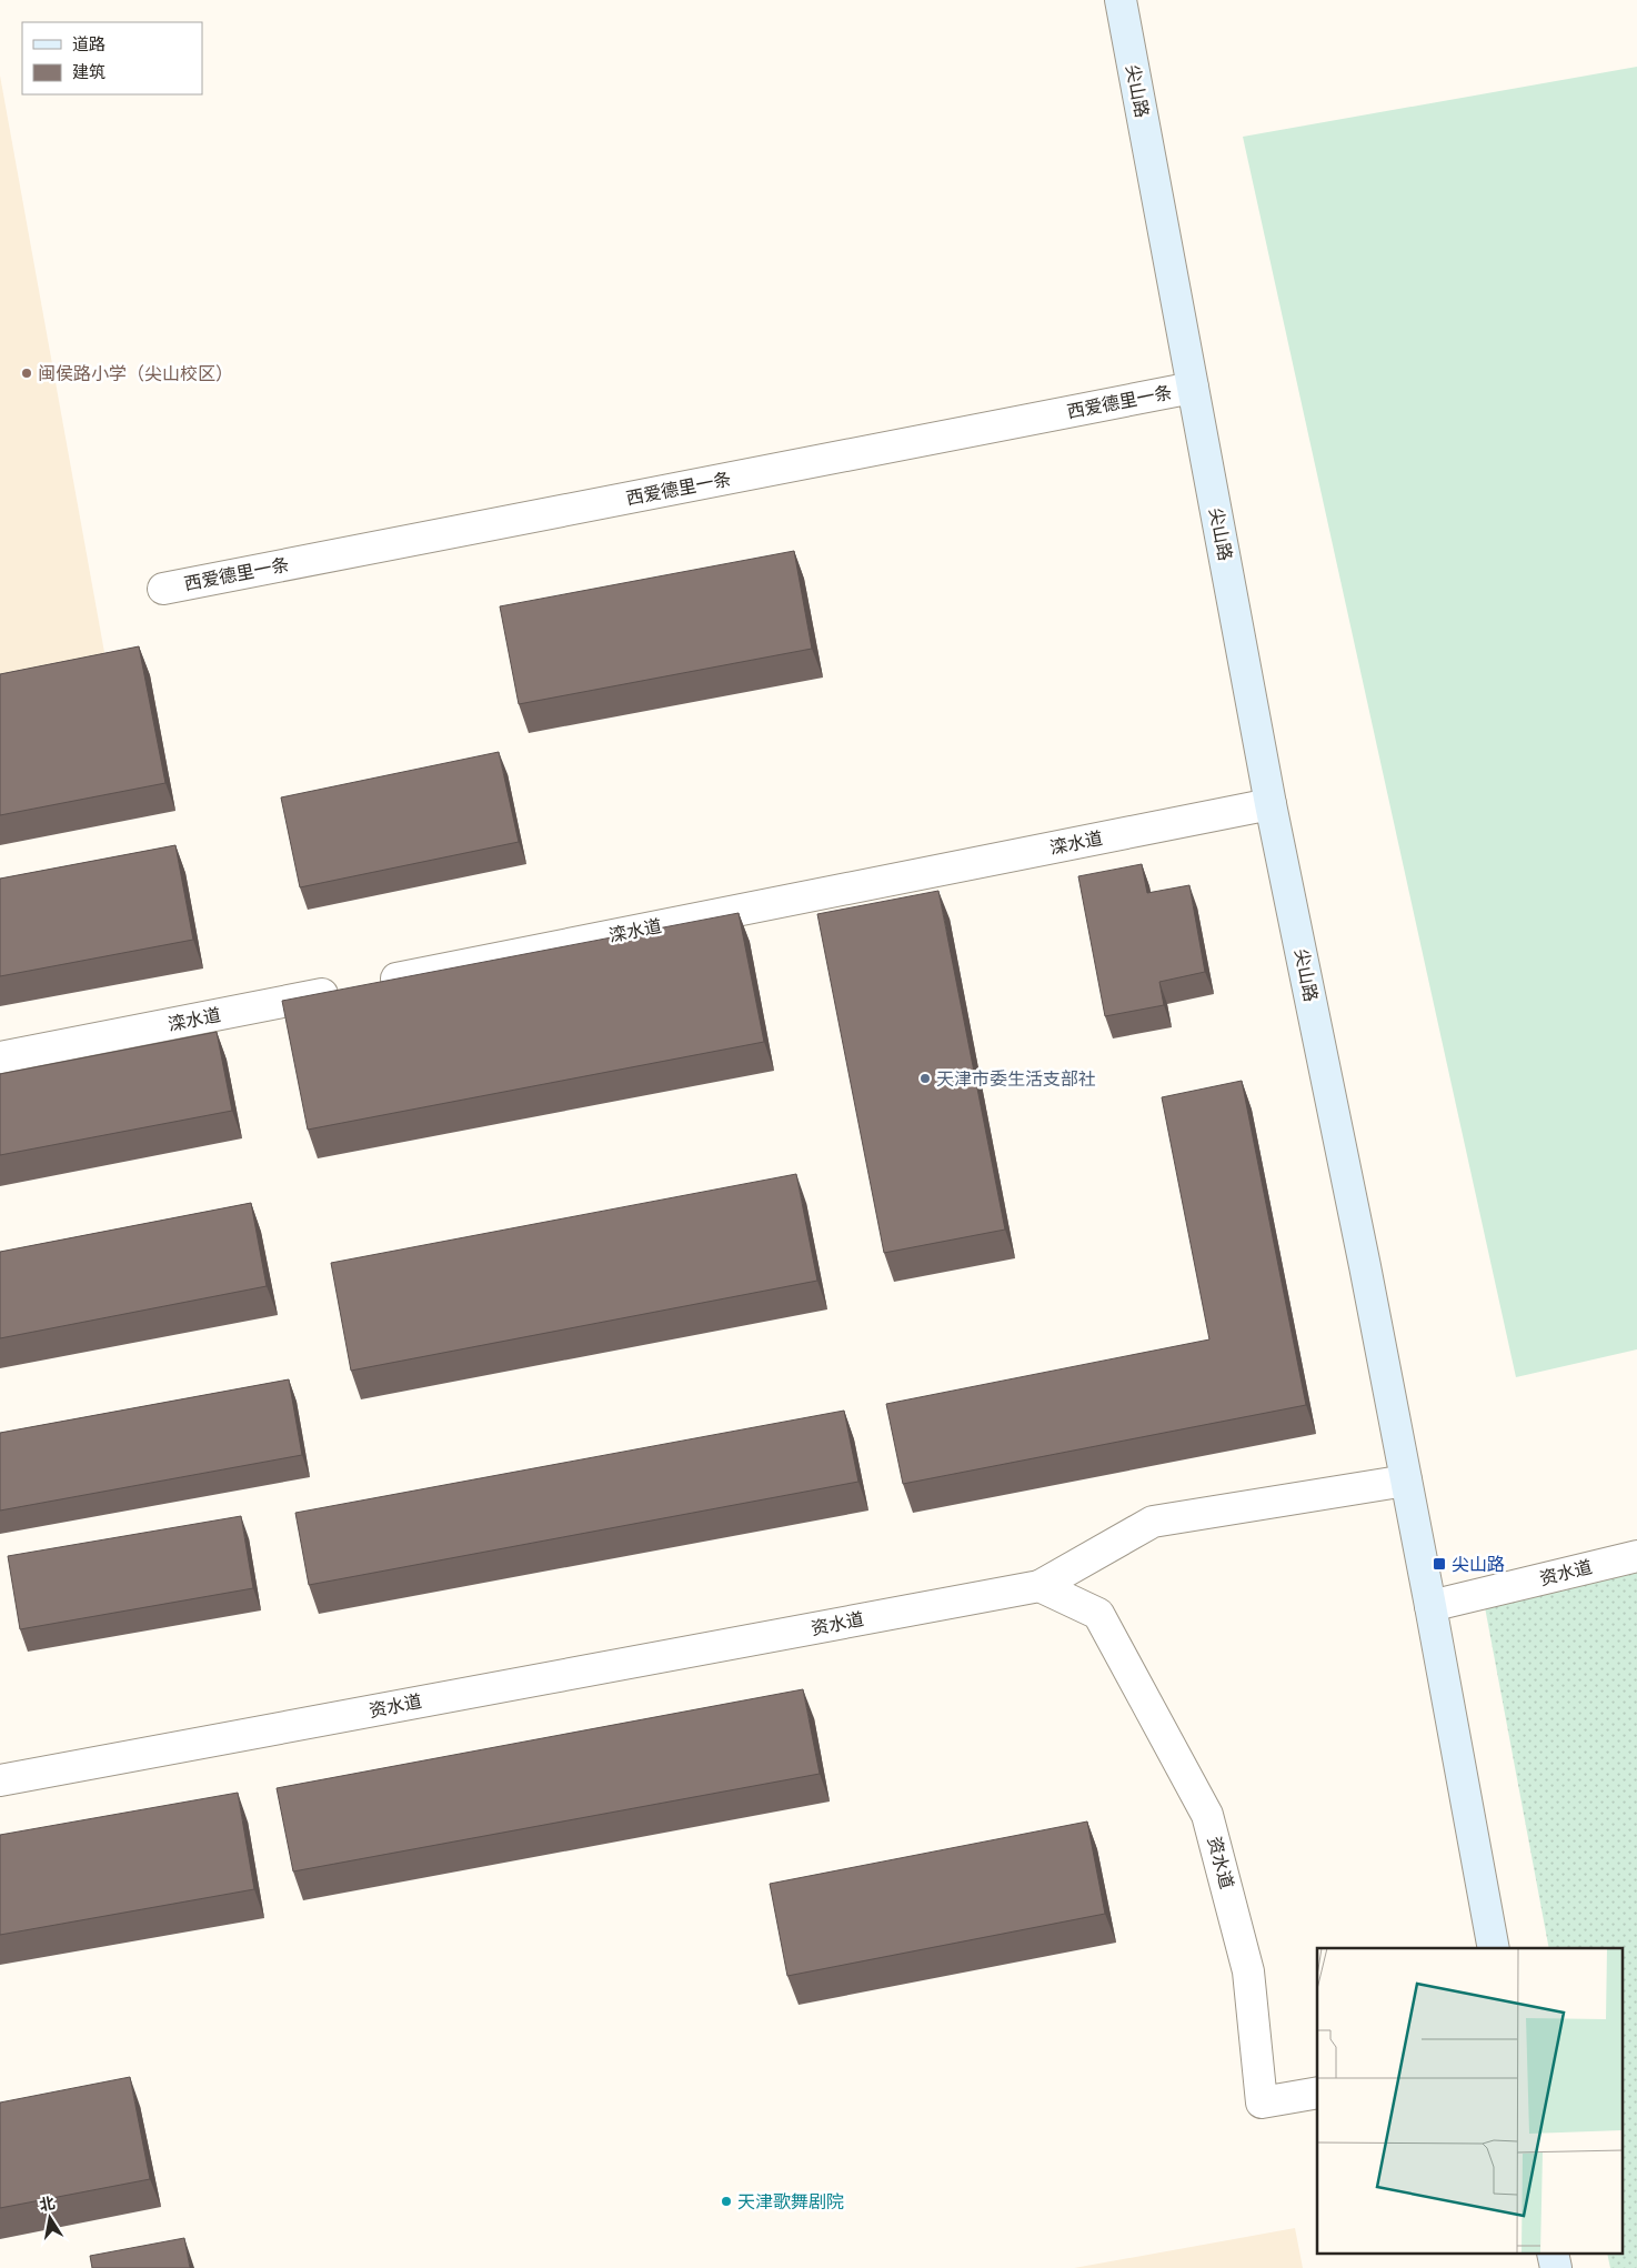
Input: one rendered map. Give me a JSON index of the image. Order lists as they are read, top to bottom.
{
  "streets": {
    "main road": ["尖山路"],
    "street": ["西爱德里一条", "滦水道", "资水道"]
  },
  "crossings": [
    ["尖山路", "西爱德里一条"],
    ["尖山路", "滦水道"],
    ["尖山路", "资水道"]
  ],
  "places": {
    "other": ["闽侯路小学（尖山校区）", "天津市委生活支部社", "天津歌舞剧院"],
    "transit": ["尖山路"]
  },
  "legend": ["道路", "建筑"],
  "north": "top"
}
